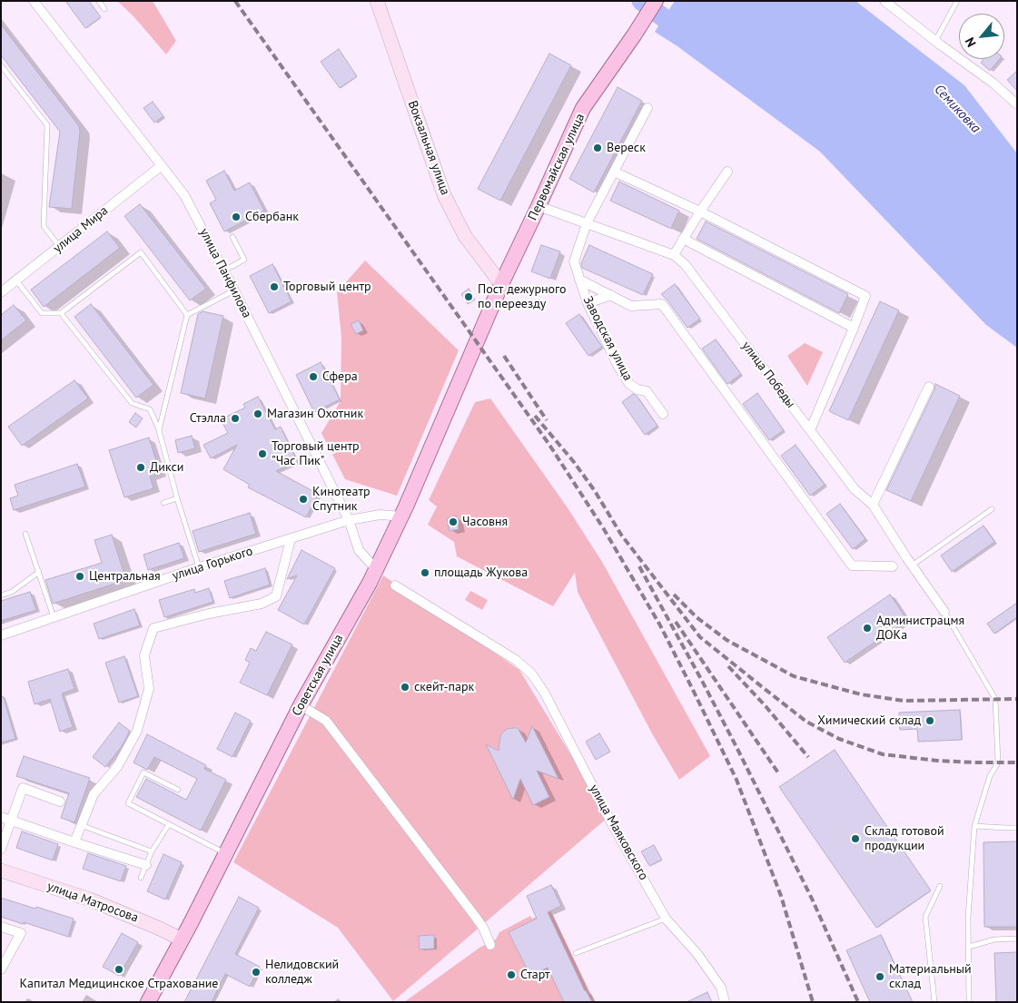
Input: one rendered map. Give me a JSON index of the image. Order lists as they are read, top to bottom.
{
  "streets": {
    "main road": [
      "Вокзальная улица",
      "Первомайская улица",
      "Советская улица",
      "улица Матросова"
    ],
    "street": [
      "улица Мира",
      "улица Панфилова",
      "Заводская улица",
      "улица Победы",
      "улица Горького",
      "улица Маяковского"
    ]
  },
  "crossings": [
    ["Вокзальная улица", "Первомайская улица"],
    ["Первомайская улица", "улица Победы"],
    ["Первомайская улица", "Советская улица"],
    ["улица Мира", "улица Панфилова"],
    ["улица Панфилова", "улица Горького"],
    ["улица Панфилова", "Советская улица"],
    ["Заводская улица", "улица Победы"],
    ["улица Горького", "Советская улица"],
    ["Советская улица", "улица Матросова"]
  ],
  "water": ["Семиковка"],
  "places": [
    "Вереск",
    "Сбербанк",
    "Торговый центр",
    "Пост дежурного по переезду",
    "Сфера",
    "Магазин Охотник",
    "Стэлла",
    "Торговый центр \"Час Пик\"",
    "Дикси",
    "Кинотеатр Спутник",
    "Часовня",
    "площадь Жукова",
    "Центральная",
    "Администрацмя ДОКа",
    "скейт-парк",
    "Химический склад",
    "Склад готовой продукции",
    "Капитал Медицинское Страхование",
    "Нелидовский колледж",
    "Старт",
    "Материальный склад"
  ],
  "north": "bottom left"
}
